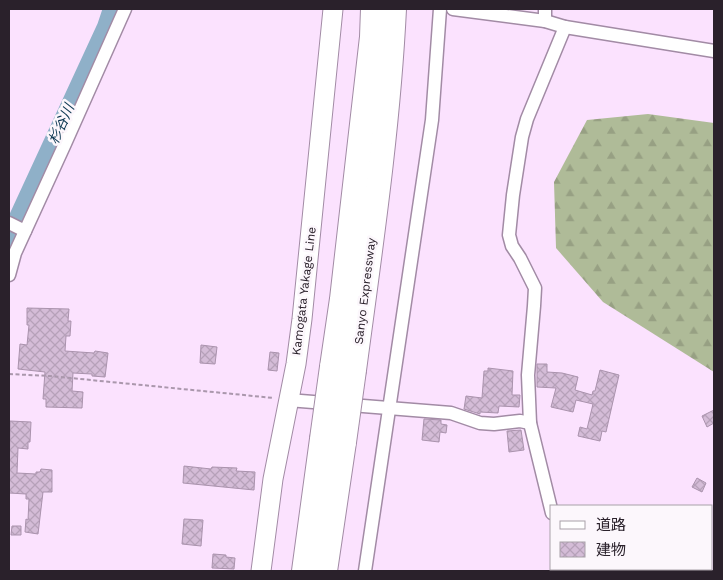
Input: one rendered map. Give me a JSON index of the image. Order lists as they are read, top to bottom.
{
  "streets": {
    "highway": ["Sanyo Expressway"],
    "main road": ["Kamogata Yakage Line"]
  },
  "water": ["杉谷川"],
  "legend": ["道路", "建物"]
}
